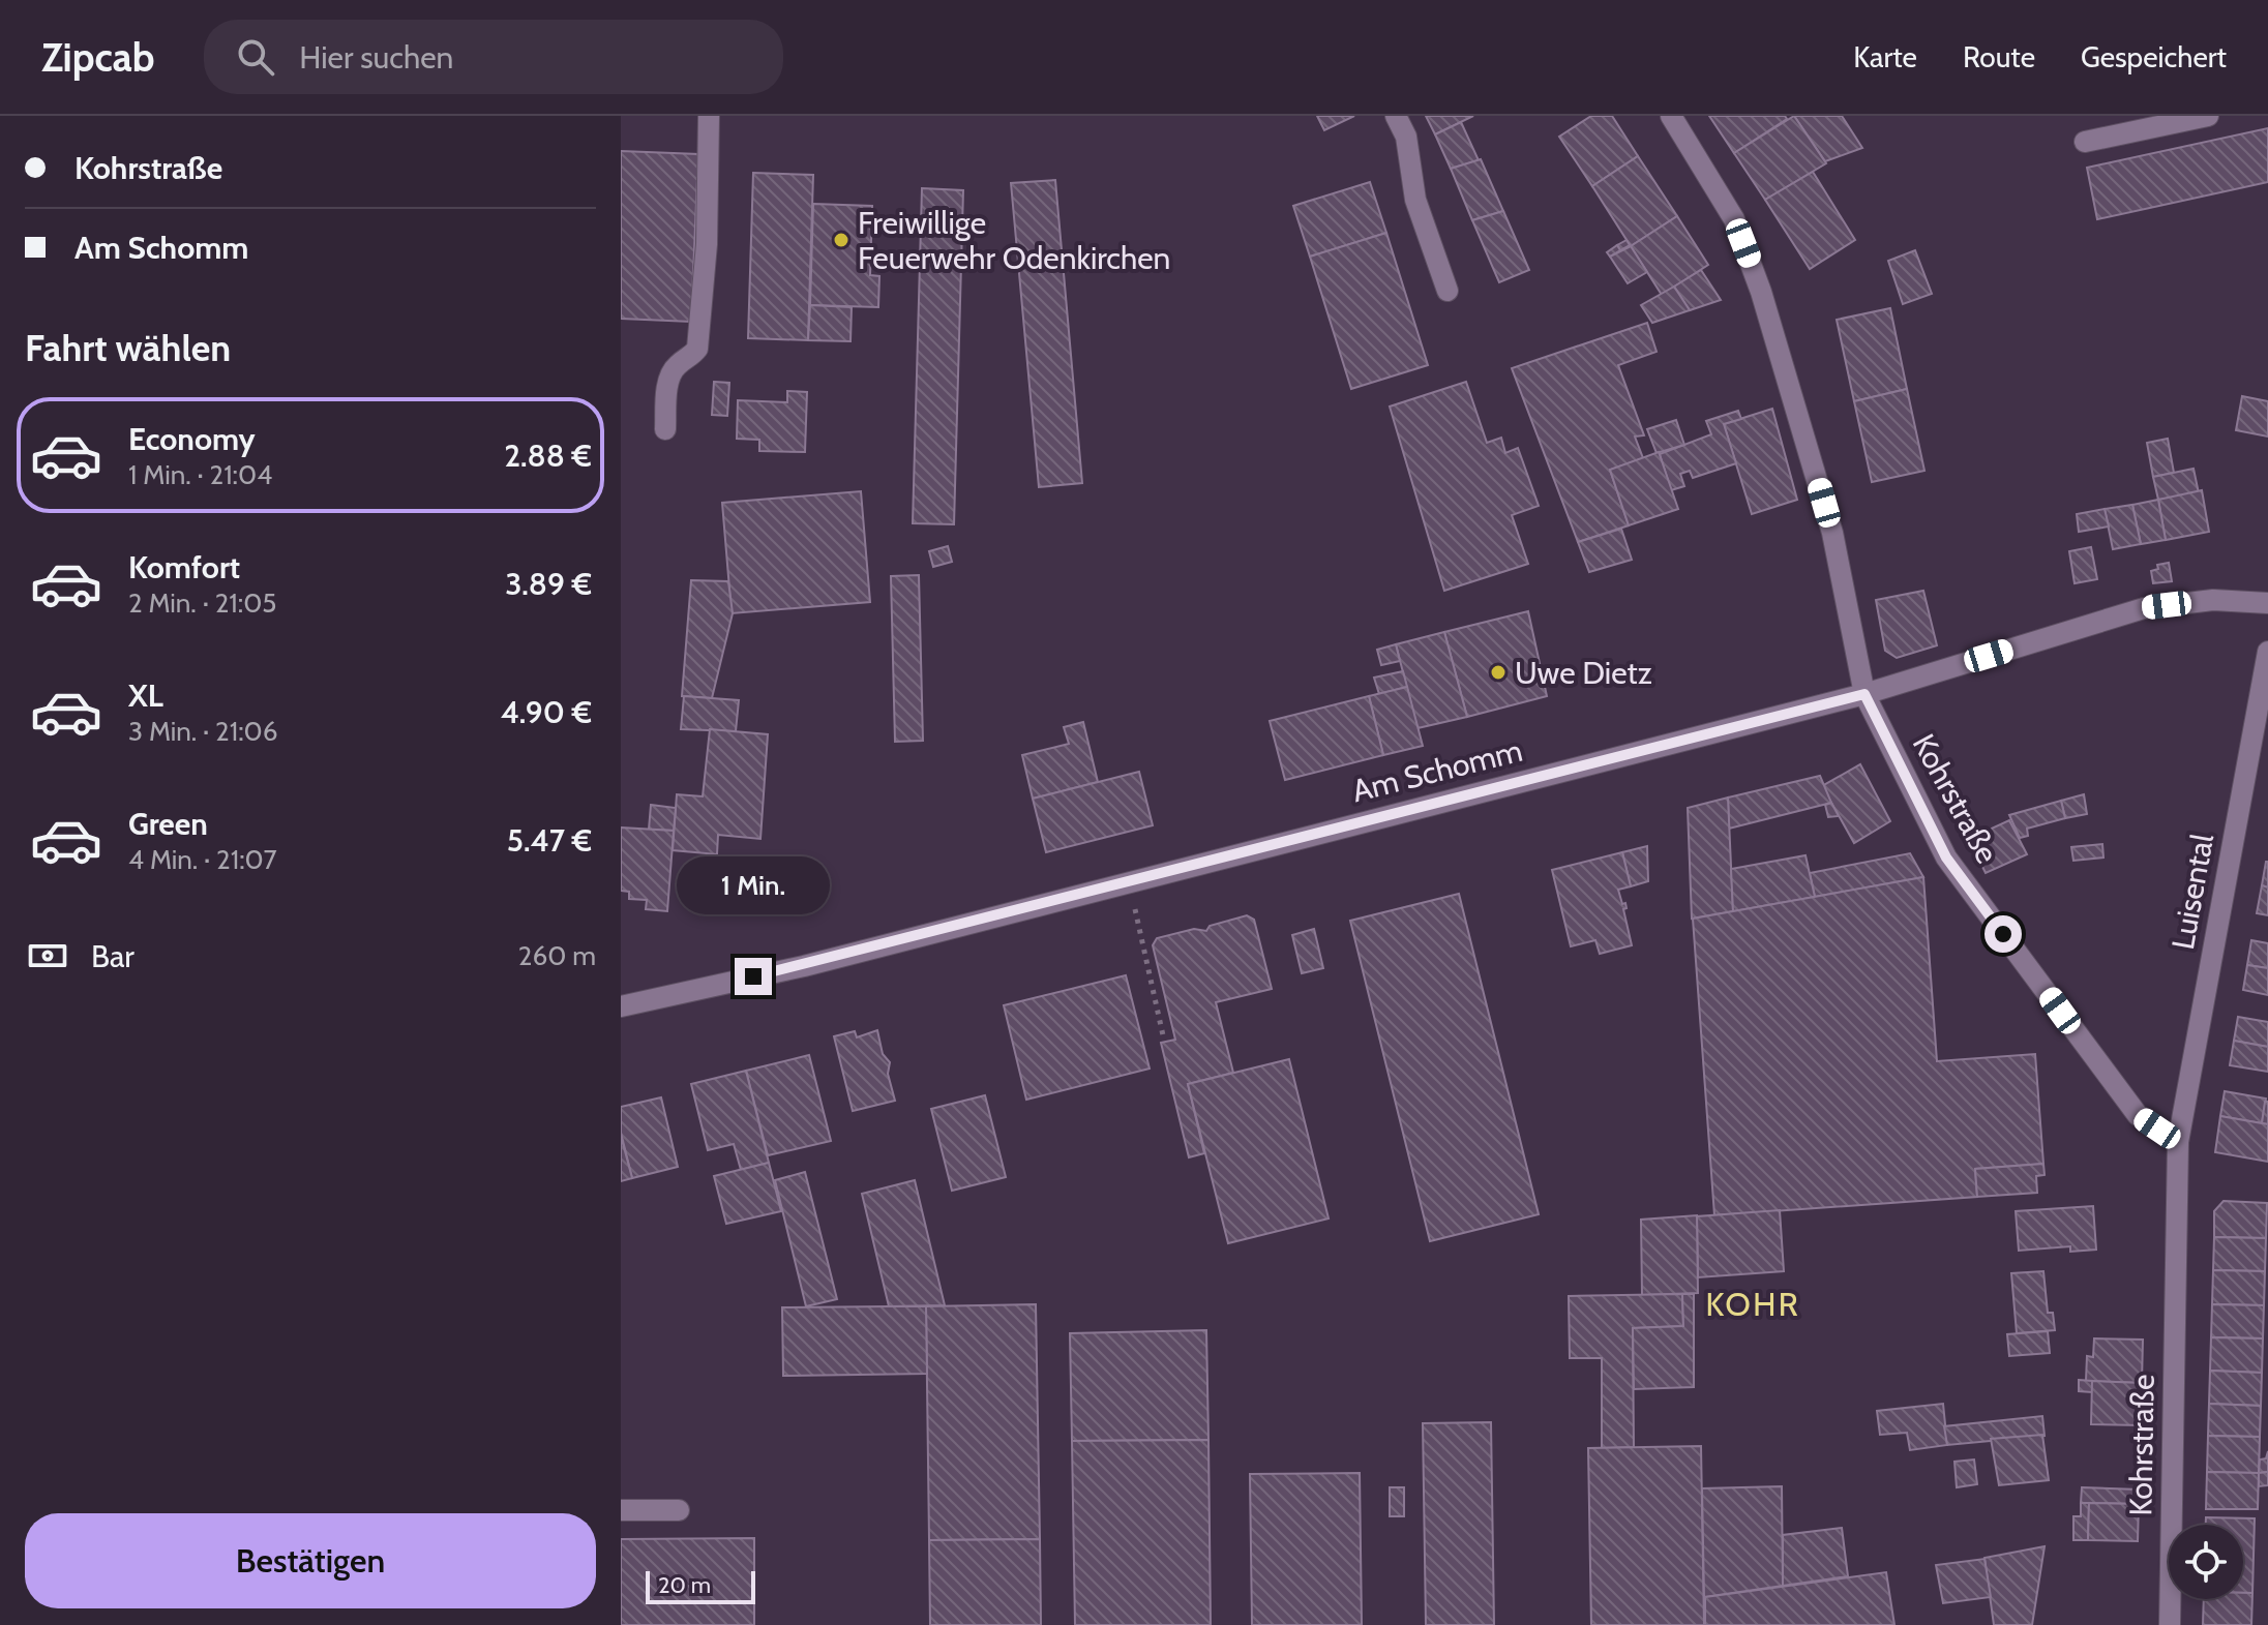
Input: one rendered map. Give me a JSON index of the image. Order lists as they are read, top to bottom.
{
  "streets": {
    "street": ["Am Schomm", "Kohrstraße", "Luisental"]
  },
  "crossings": [
    ["Am Schomm", "Kohrstraße"],
    ["Kohrstraße", "Luisental"]
  ],
  "districts": ["KOHR"],
  "places": ["Freiwillige Feuerwehr Odenkirchen", "Uwe Dietz"],
  "scale_bar": "20 m",
  "page": {
    "header": "Zipcab",
    "search": "Hier suchen",
    "nav": ["Karte", "Route", "Gespeichert"],
    "banner": ["Kohrstraße", "Am Schomm"],
    "heading": "Fahrt wählen",
    "list": [
      {
        "name": "Economy",
        "note": "1 Min. · 21:04",
        "value": "2.88 €"
      },
      {
        "name": "Komfort",
        "note": "2 Min. · 21:05",
        "value": "3.89 €"
      },
      {
        "name": "XL",
        "note": "3 Min. · 21:06",
        "value": "4.90 €"
      },
      {
        "name": "Green",
        "note": "4 Min. · 21:07",
        "value": "5.47 €"
      }
    ],
    "bubble": "1 Min.",
    "pay": ["Bar", "260 m"],
    "buttons": "Bestätigen",
    "scale": "20 m"
  }
}
